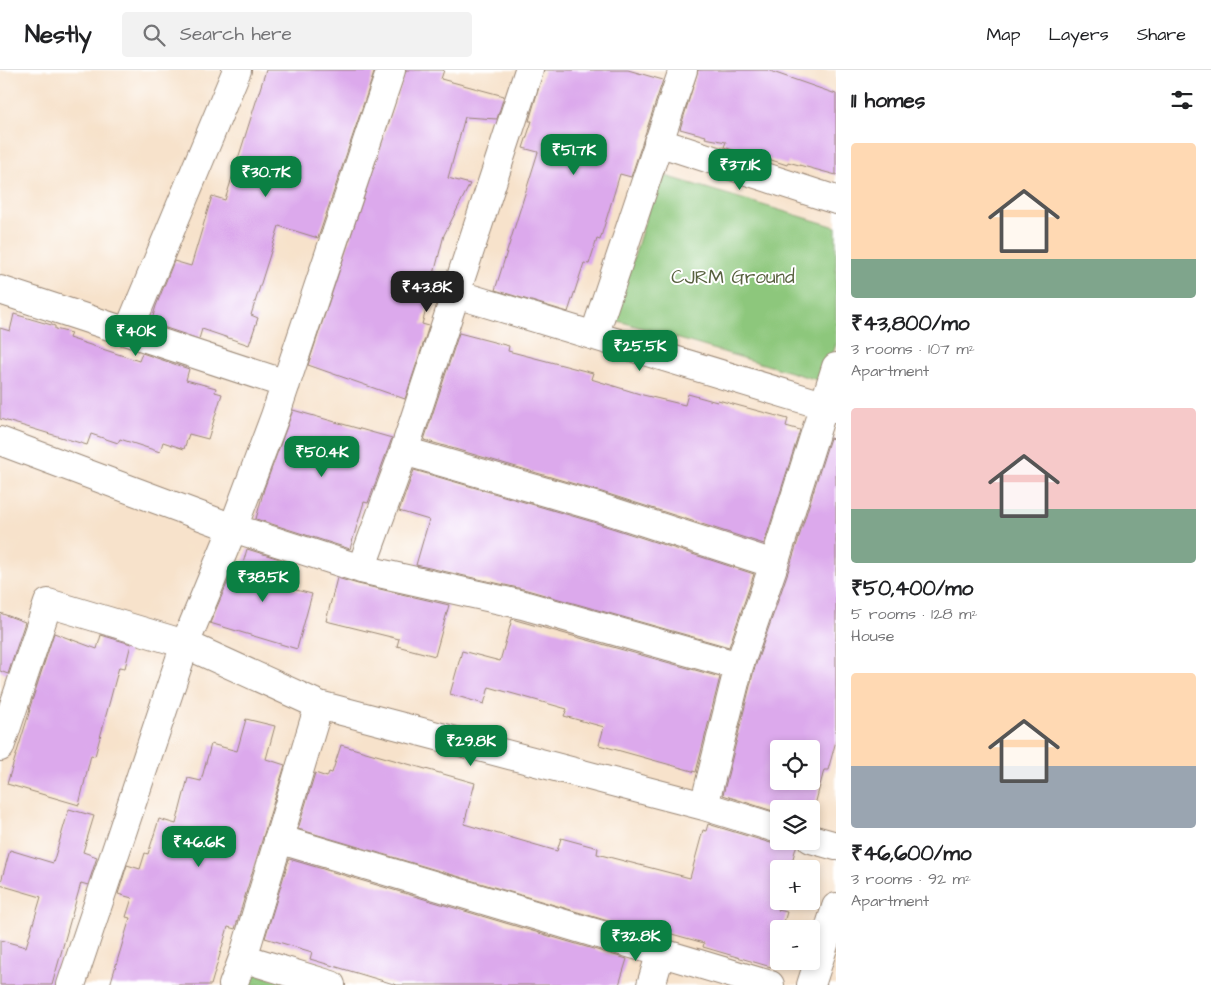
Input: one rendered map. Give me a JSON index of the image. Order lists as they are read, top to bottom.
{
  "parks": ["CJRM Ground"],
  "page": {
    "header": "Nestly",
    "search": "Search here",
    "nav": ["Map", "Layers", "Share"],
    "heading": "11 homes",
    "list": [
      {
        "name": "₹43,800/mo",
        "note": "3 rooms · 107 m² · Apartment"
      },
      {
        "name": "₹50,400/mo",
        "note": "5 rooms · 128 m² · House"
      },
      {
        "name": "₹46,600/mo",
        "note": "3 rooms · 92 m² · Apartment"
      }
    ],
    "price": [
      "₹51.7K",
      "₹37.1K",
      "₹30.7K",
      "₹43.8K",
      "₹40K",
      "₹25.5K",
      "₹50.4K",
      "₹38.5K",
      "₹29.8K",
      "₹46.6K",
      "₹32.8K"
    ],
    "map_buttons": ["+", "−"]
  }
}
